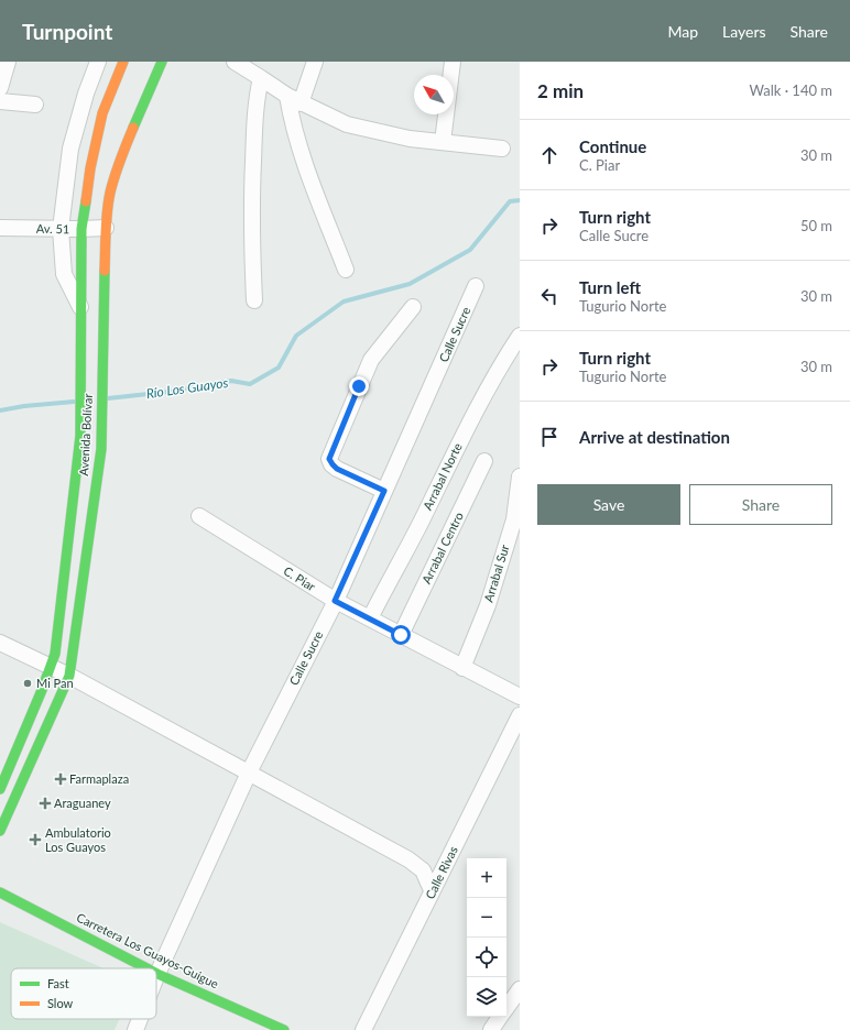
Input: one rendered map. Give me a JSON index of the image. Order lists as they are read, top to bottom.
{
  "streets": {
    "main road": ["Avenida Bolívar", "Carretera Los Guayos-Guigue"],
    "street": [
      "Av. 51",
      "Calle Sucre",
      "Arrabal Norte",
      "Arrabal Centro",
      "Arrabal Sur",
      "C. Piar",
      "Calle Rivas"
    ]
  },
  "crossings": [
    ["Av. 51", "Avenida Bolívar"],
    ["Calle Sucre", "C. Piar"],
    ["Calle Sucre", "Carretera Los Guayos-Guigue"],
    ["Arrabal Norte", "C. Piar"],
    ["Arrabal Centro", "C. Piar"],
    ["Arrabal Sur", "C. Piar"]
  ],
  "water": ["Río Los Guayos"],
  "places": {
    "other": ["Mi Pan"],
    "health": ["Farmaplaza", "Araguaney", "Ambulatorio Los Guayos"]
  },
  "legend": ["Fast", "Slow"],
  "north": "top left",
  "page": {
    "header": "Turnpoint",
    "nav": ["Map", "Layers", "Share"],
    "heading": ["2 min", "Walk · 140 m"],
    "list": [
      ["Continue", "C. Piar", "30 m"],
      ["Turn right", "Calle Sucre", "50 m"],
      ["Turn left", "Tugurio Norte", "30 m"],
      ["Turn right", "Tugurio Norte", "30 m"],
      "Arrive at destination"
    ],
    "buttons": ["Save", "Share"],
    "map_buttons": ["+", "−"]
  }
}
